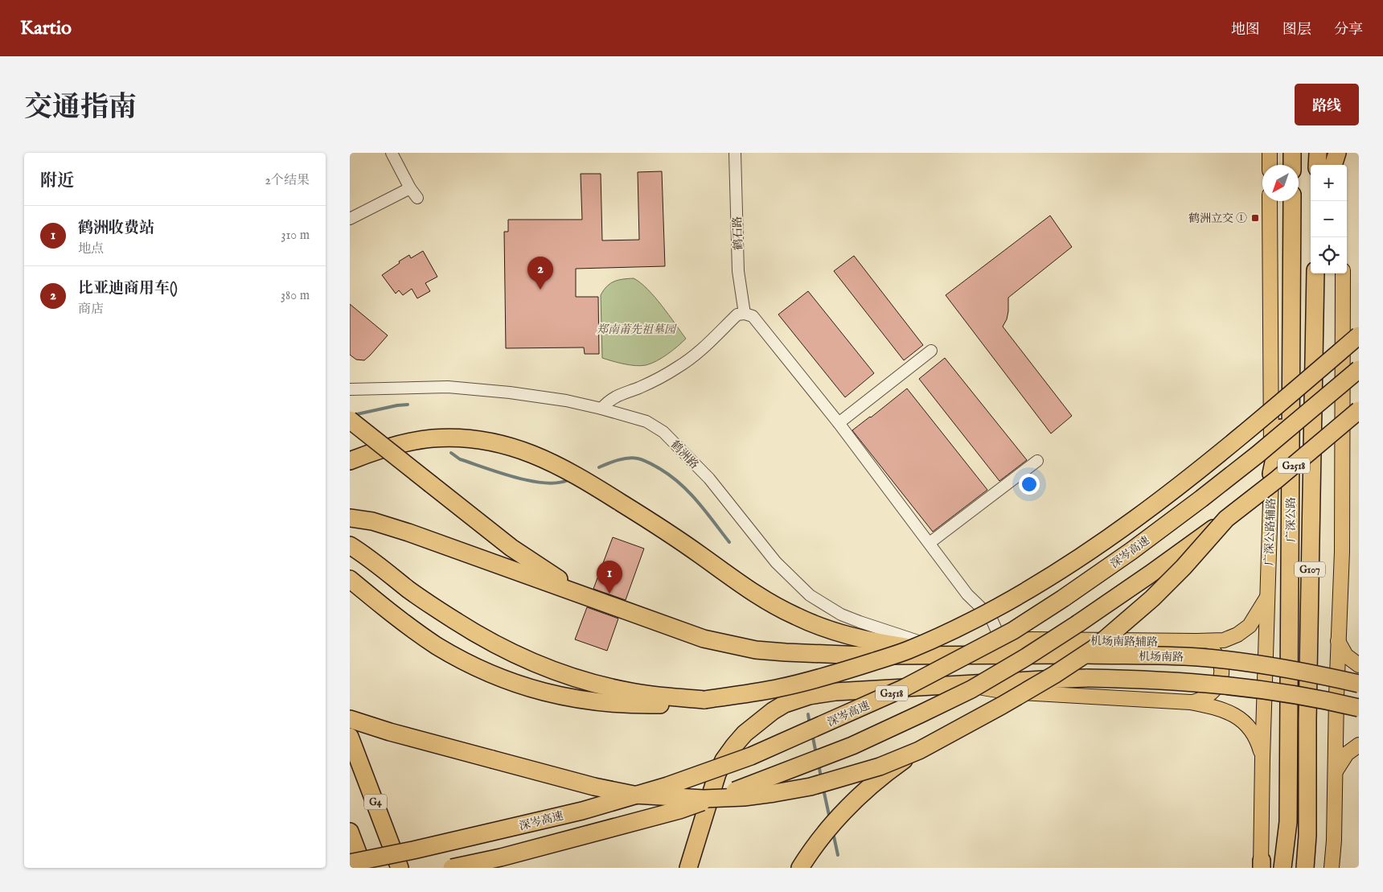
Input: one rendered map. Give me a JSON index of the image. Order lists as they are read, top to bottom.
{
  "streets": {
    "highway": [
      "G2518",
      "广深公路",
      "深岑高速",
      "G107",
      "机场南路",
      "G4"
    ],
    "main road": ["广深公路辅路", "机场南路辅路"],
    "street": ["鹤石路", "鹤洲路"]
  },
  "crossings": [
    ["鹤洲路", "机场南路辅路"],
    ["鹤洲路", "机场南路"],
    ["广深公路辅路", "机场南路辅路"],
    ["机场南路辅路", "机场南路"]
  ],
  "parks": ["郑南莆先祖墓园"],
  "places": {
    "transit": ["鹤洲立交 ①"]
  },
  "north": "bottom left",
  "page": {
    "header": "Kartio",
    "nav": ["地图", "图层", "分享"],
    "title": "交通指南",
    "buttons": "路线",
    "heading": ["附近", "2个结果"],
    "map_buttons": ["+", "−"],
    "list": [
      {
        "mark": "1",
        "name": "鹤洲收费站",
        "note": "地点",
        "value": "310 m"
      },
      {
        "mark": "2",
        "name": "比亚迪商用车()",
        "note": "商店",
        "value": "380 m"
      }
    ],
    "pins": ["2", "1"]
  }
}
